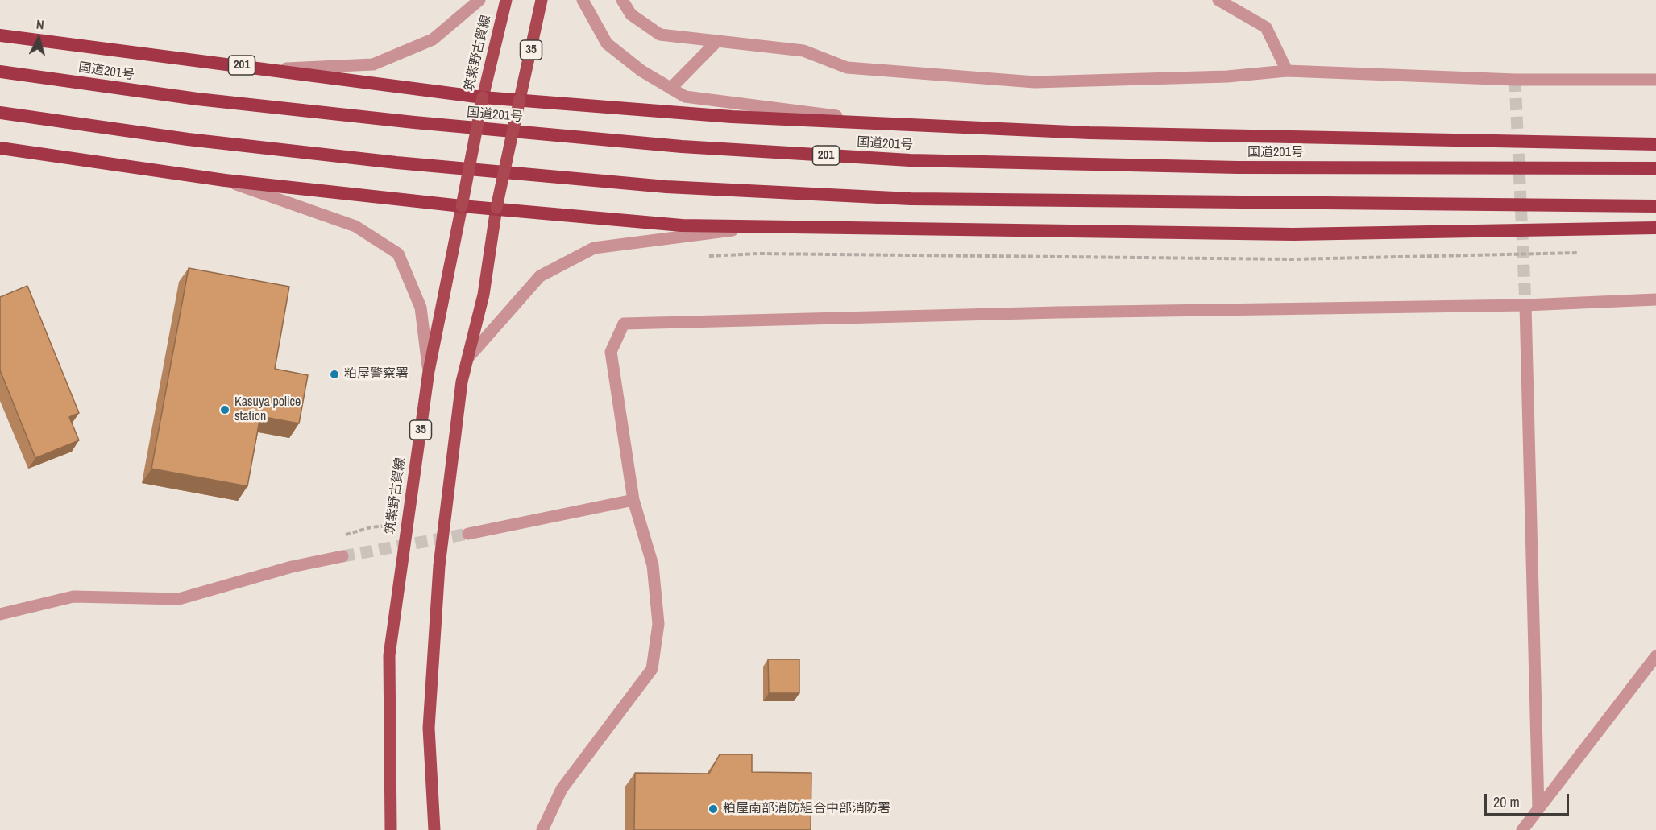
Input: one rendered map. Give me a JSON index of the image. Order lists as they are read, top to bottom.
{
  "streets": {
    "highway": ["201", "国道201号"],
    "main road": ["35", "筑紫野古賀線"]
  },
  "crossings": [
    ["35", "201"],
    ["筑紫野古賀線", "201"]
  ],
  "places": ["粕屋警察署", "Kasuya police station", "粕屋南部消防組合中部消防署"],
  "scale_bar": "20 m",
  "north": "top"
}
